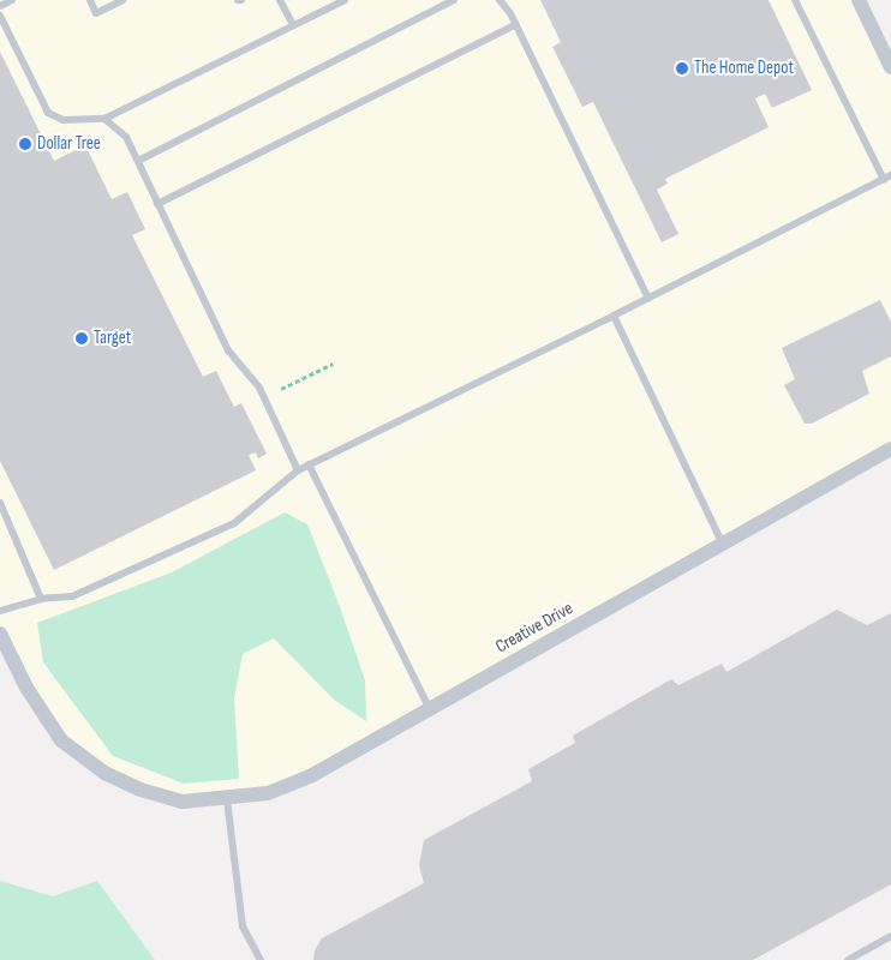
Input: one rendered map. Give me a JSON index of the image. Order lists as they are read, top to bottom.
{
  "streets": {
    "street": ["Creative Drive"]
  },
  "places": ["The Home Depot", "Dollar Tree", "Target"]
}
